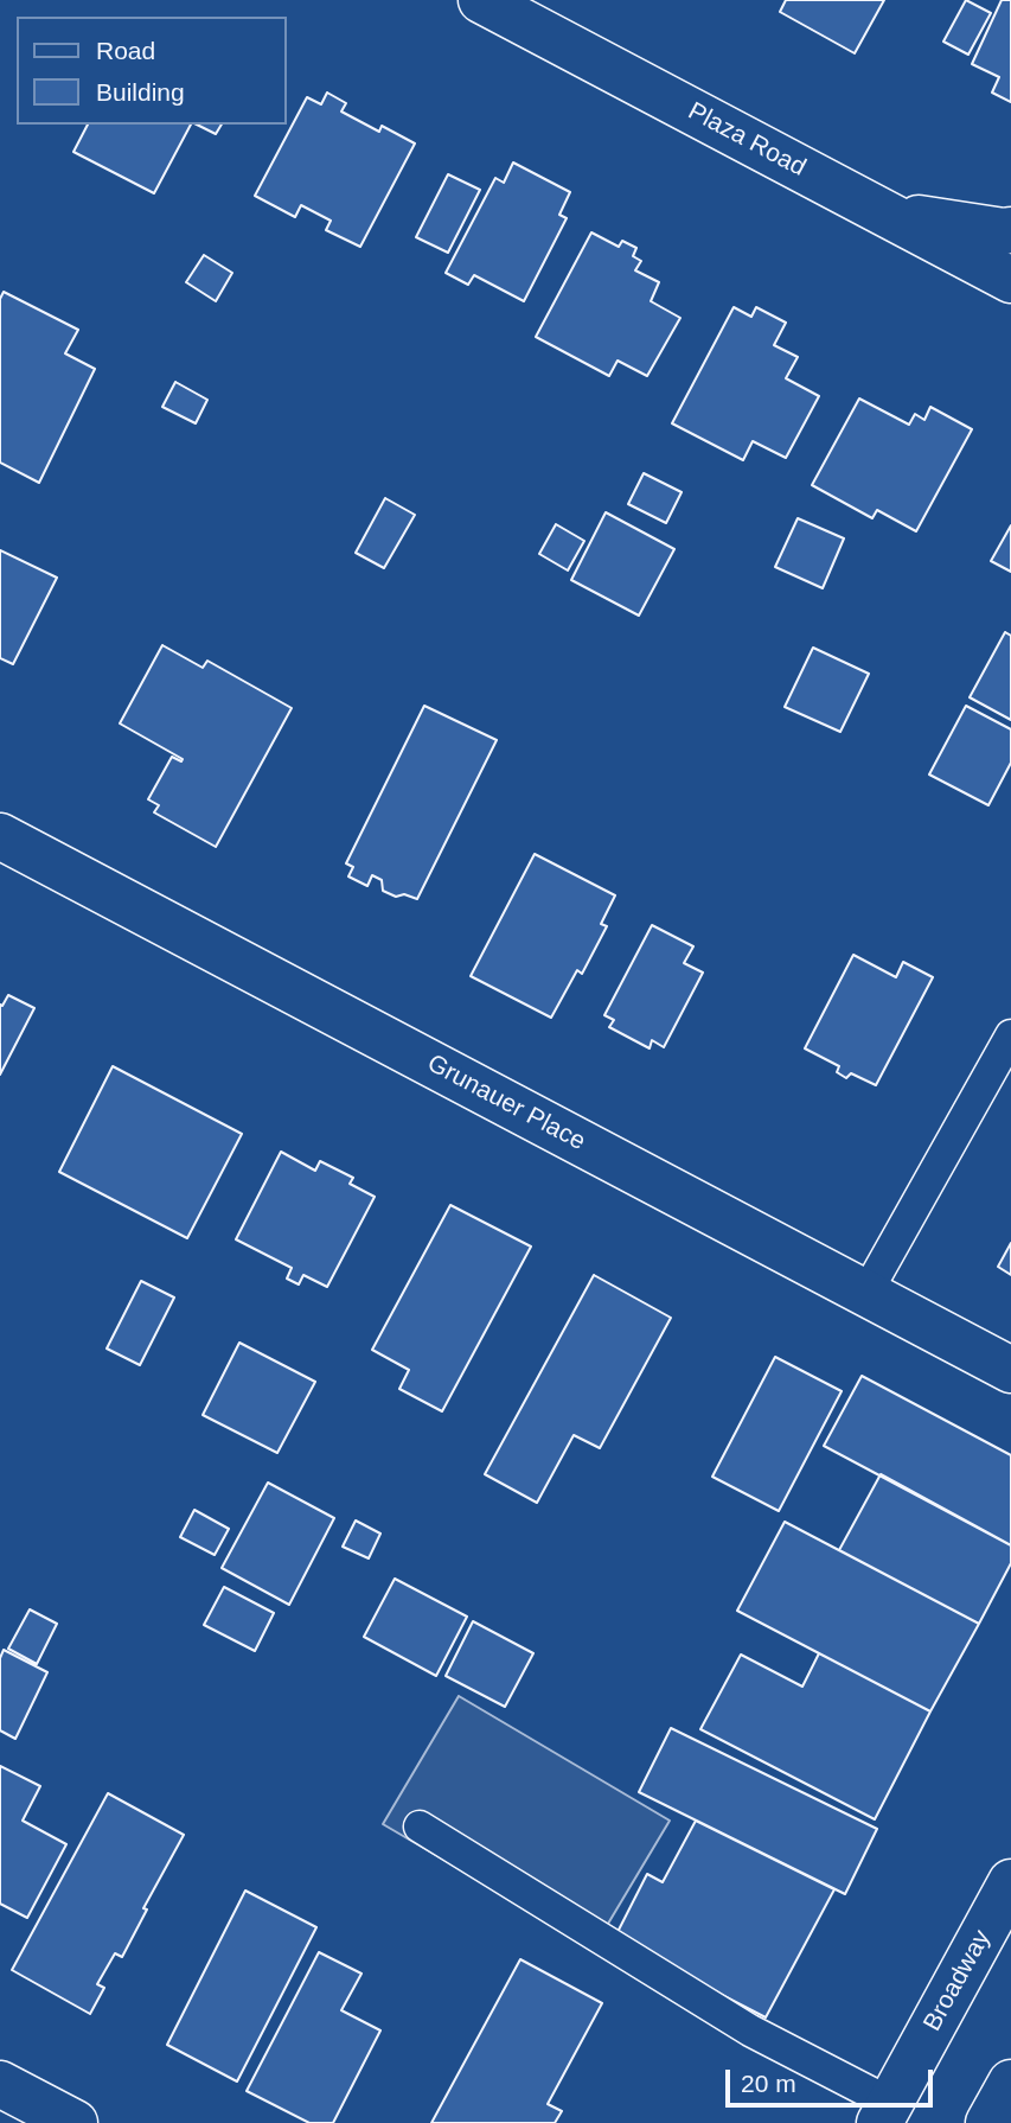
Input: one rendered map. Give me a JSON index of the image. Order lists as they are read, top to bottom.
{
  "streets": {
    "street": ["Plaza Road", "Grunauer Place", "Broadway"]
  },
  "legend": ["Road", "Building"],
  "scale_bar": "20 m"
}
